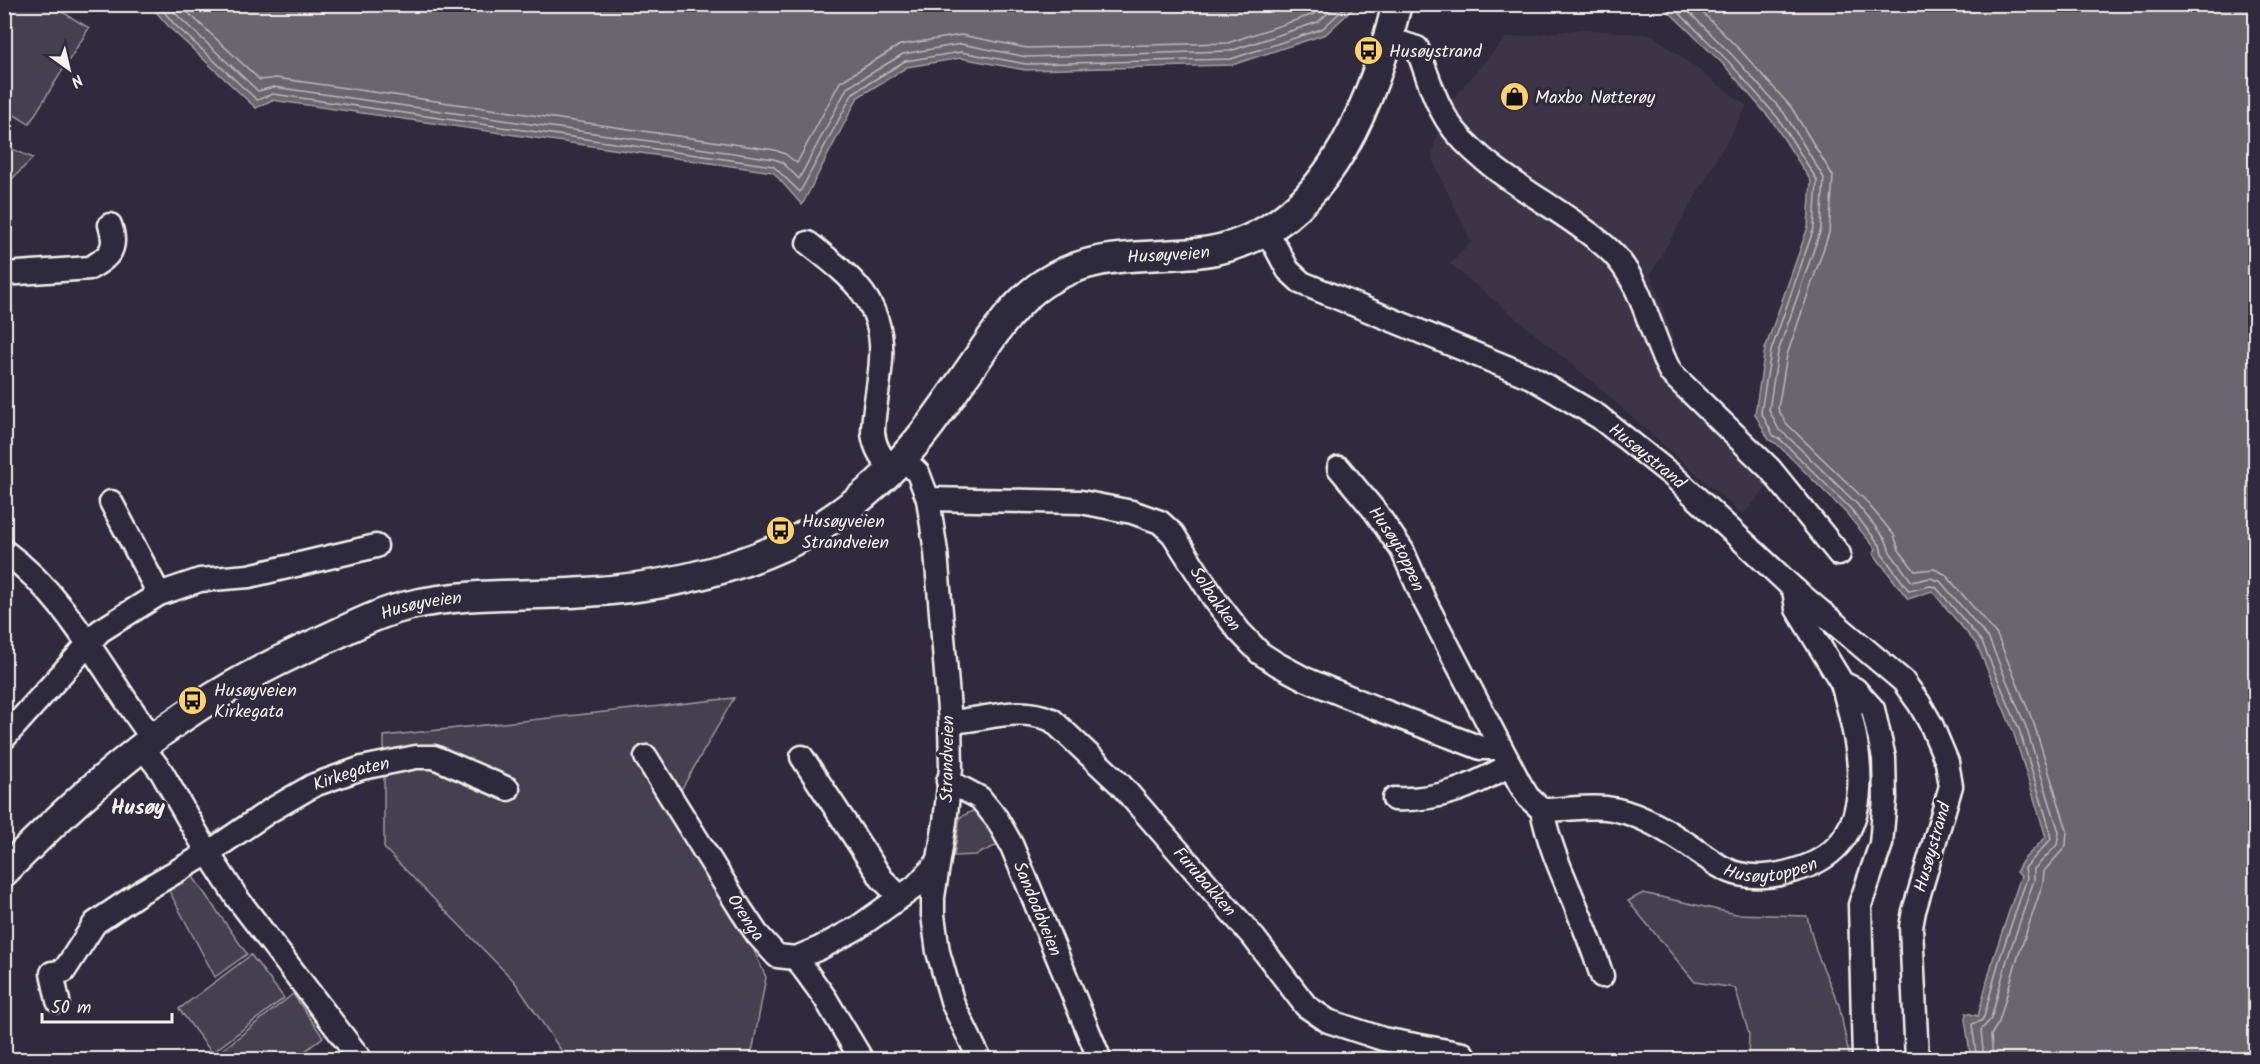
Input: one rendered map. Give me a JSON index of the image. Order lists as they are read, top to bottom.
{
  "streets": {
    "main road": ["Husøyveien"],
    "street": [
      "Husøystrand",
      "Husøytoppen",
      "Solbakken",
      "Strandveien",
      "Kirkegaten",
      "Furubakken",
      "Sandoddveien",
      "Orenga"
    ]
  },
  "crossings": [
    ["Husøyveien", "Husøystrand"],
    ["Husøyveien", "Strandveien"],
    ["Husøytoppen", "Solbakken"],
    ["Solbakken", "Strandveien"],
    ["Strandveien", "Furubakken"],
    ["Strandveien", "Sandoddveien"]
  ],
  "districts": ["Husøy"],
  "places": {
    "bus stop": ["Husøystrand", "Husøyveien Strandveien", "Husøyveien Kirkegata"],
    "shop": ["Maxbo Nøtterøy"]
  },
  "scale_bar": "50 m",
  "north": "bottom right"
}
